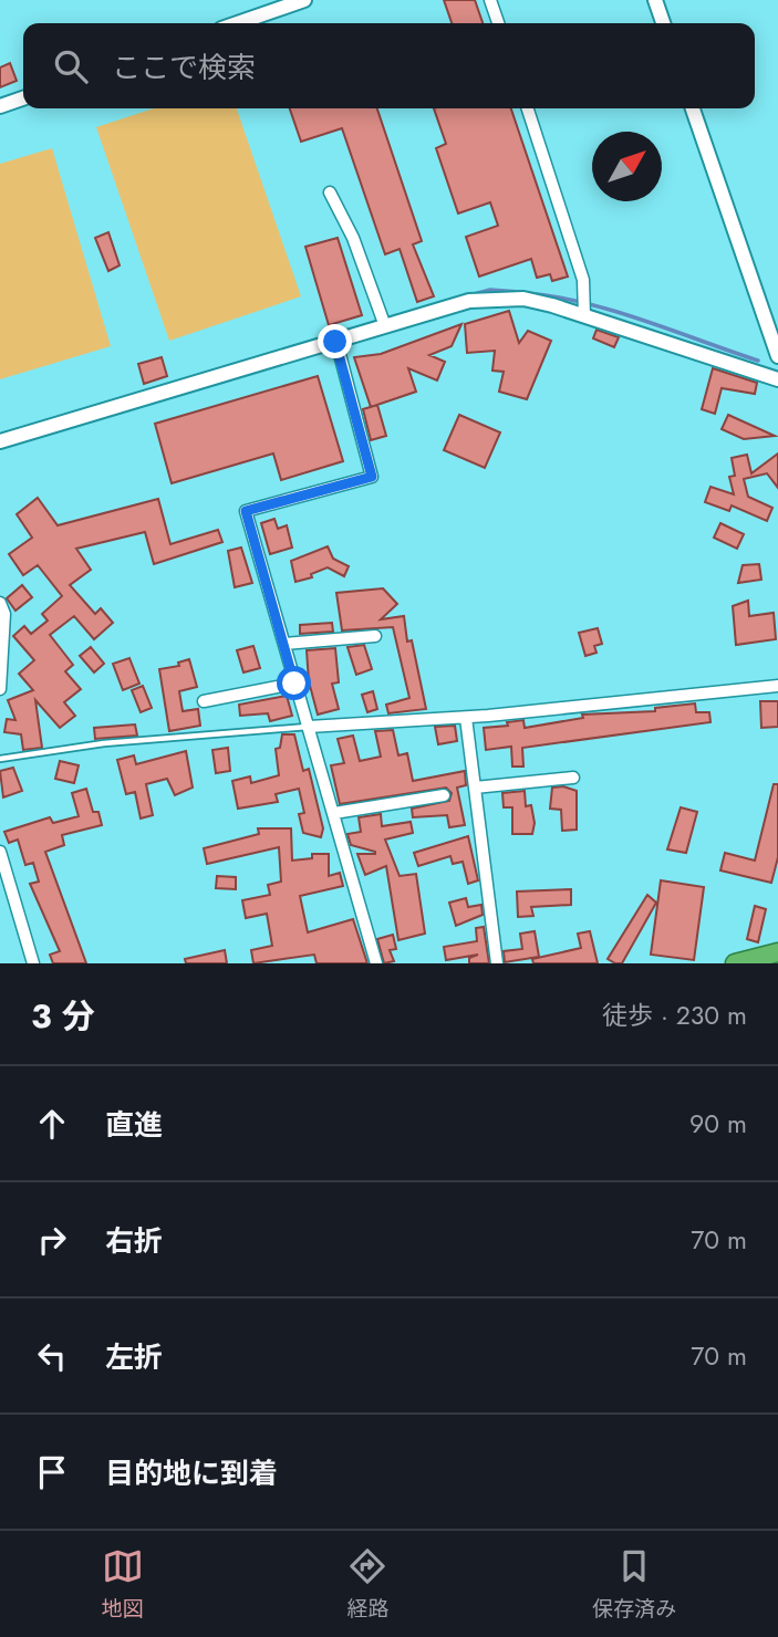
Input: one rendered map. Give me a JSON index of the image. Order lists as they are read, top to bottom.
{
  "north": "top right",
  "page": {
    "search": "ここで検索",
    "heading": ["3 分", "徒歩 · 230 m"],
    "list": [
      ["直進", "90 m"],
      ["右折", "70 m"],
      ["左折", "70 m"],
      "目的地に到着"
    ],
    "nav": ["地図", "経路", "保存済み"]
  }
}
